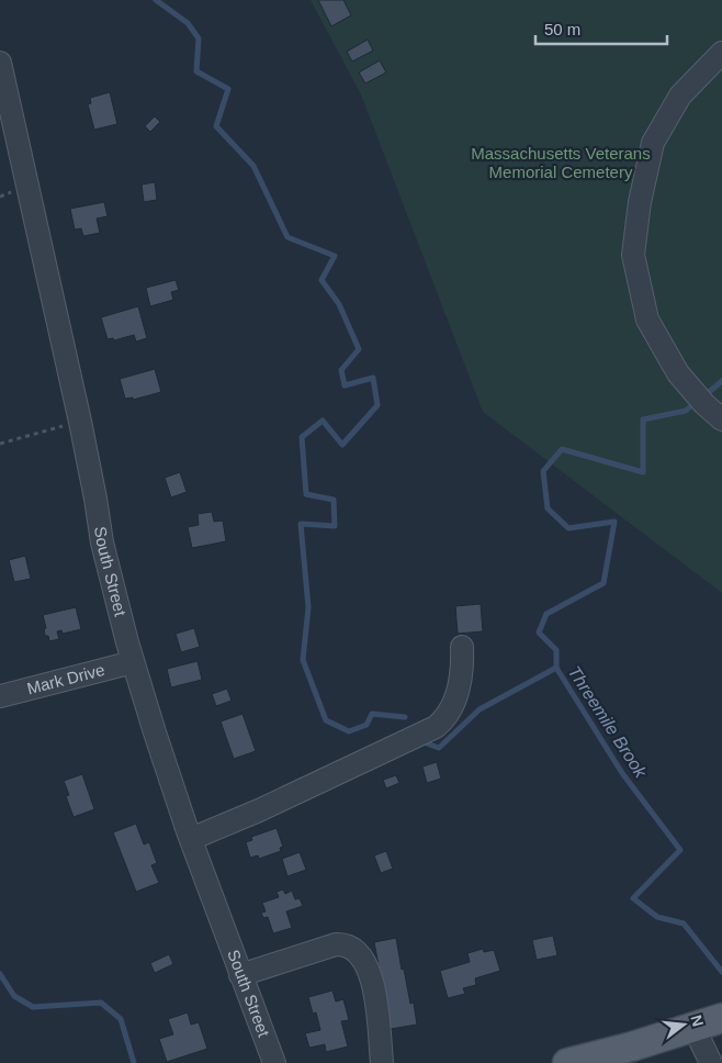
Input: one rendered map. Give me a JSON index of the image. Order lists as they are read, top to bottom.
{
  "streets": {
    "street": ["South Street", "Mark Drive"]
  },
  "crossings": [
    ["South Street", "Mark Drive"]
  ],
  "water": ["Threemile Brook"],
  "parks": ["Massachusetts Veterans Memorial Cemetery"],
  "scale_bar": "50 m",
  "north": "right"
}
